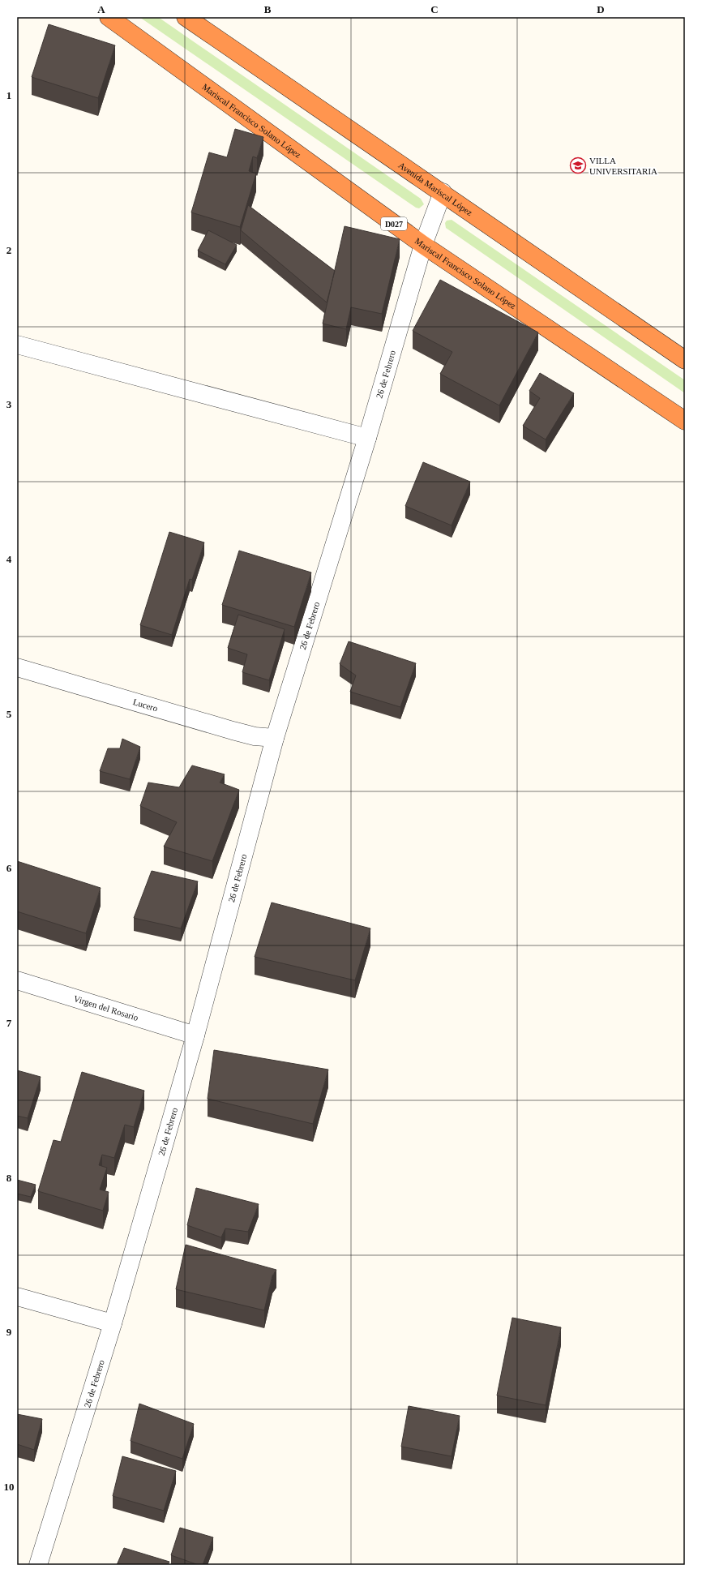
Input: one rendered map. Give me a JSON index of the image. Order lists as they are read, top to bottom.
{
  "streets": {
    "highway": ["Mariscal Francisco Solano López", "Avenida Mariscal López", "D027"],
    "street": ["26 de Febrero", "Lucero", "Virgen del Rosario"]
  },
  "crossings": [
    ["Mariscal Francisco Solano López", "26 de Febrero"],
    ["Avenida Mariscal López", "26 de Febrero"],
    ["26 de Febrero", "Lucero"],
    ["26 de Febrero", "Virgen del Rosario"]
  ],
  "places": {
    "school or university": ["VILLA UNIVERSITARIA"]
  },
  "grid": {
    "columns": [
      "A",
      "B",
      "C",
      "D"
    ],
    "rows": [
      "1",
      "2",
      "3",
      "4",
      "5",
      "6",
      "7",
      "8",
      "9",
      "10"
    ]
  }
}
